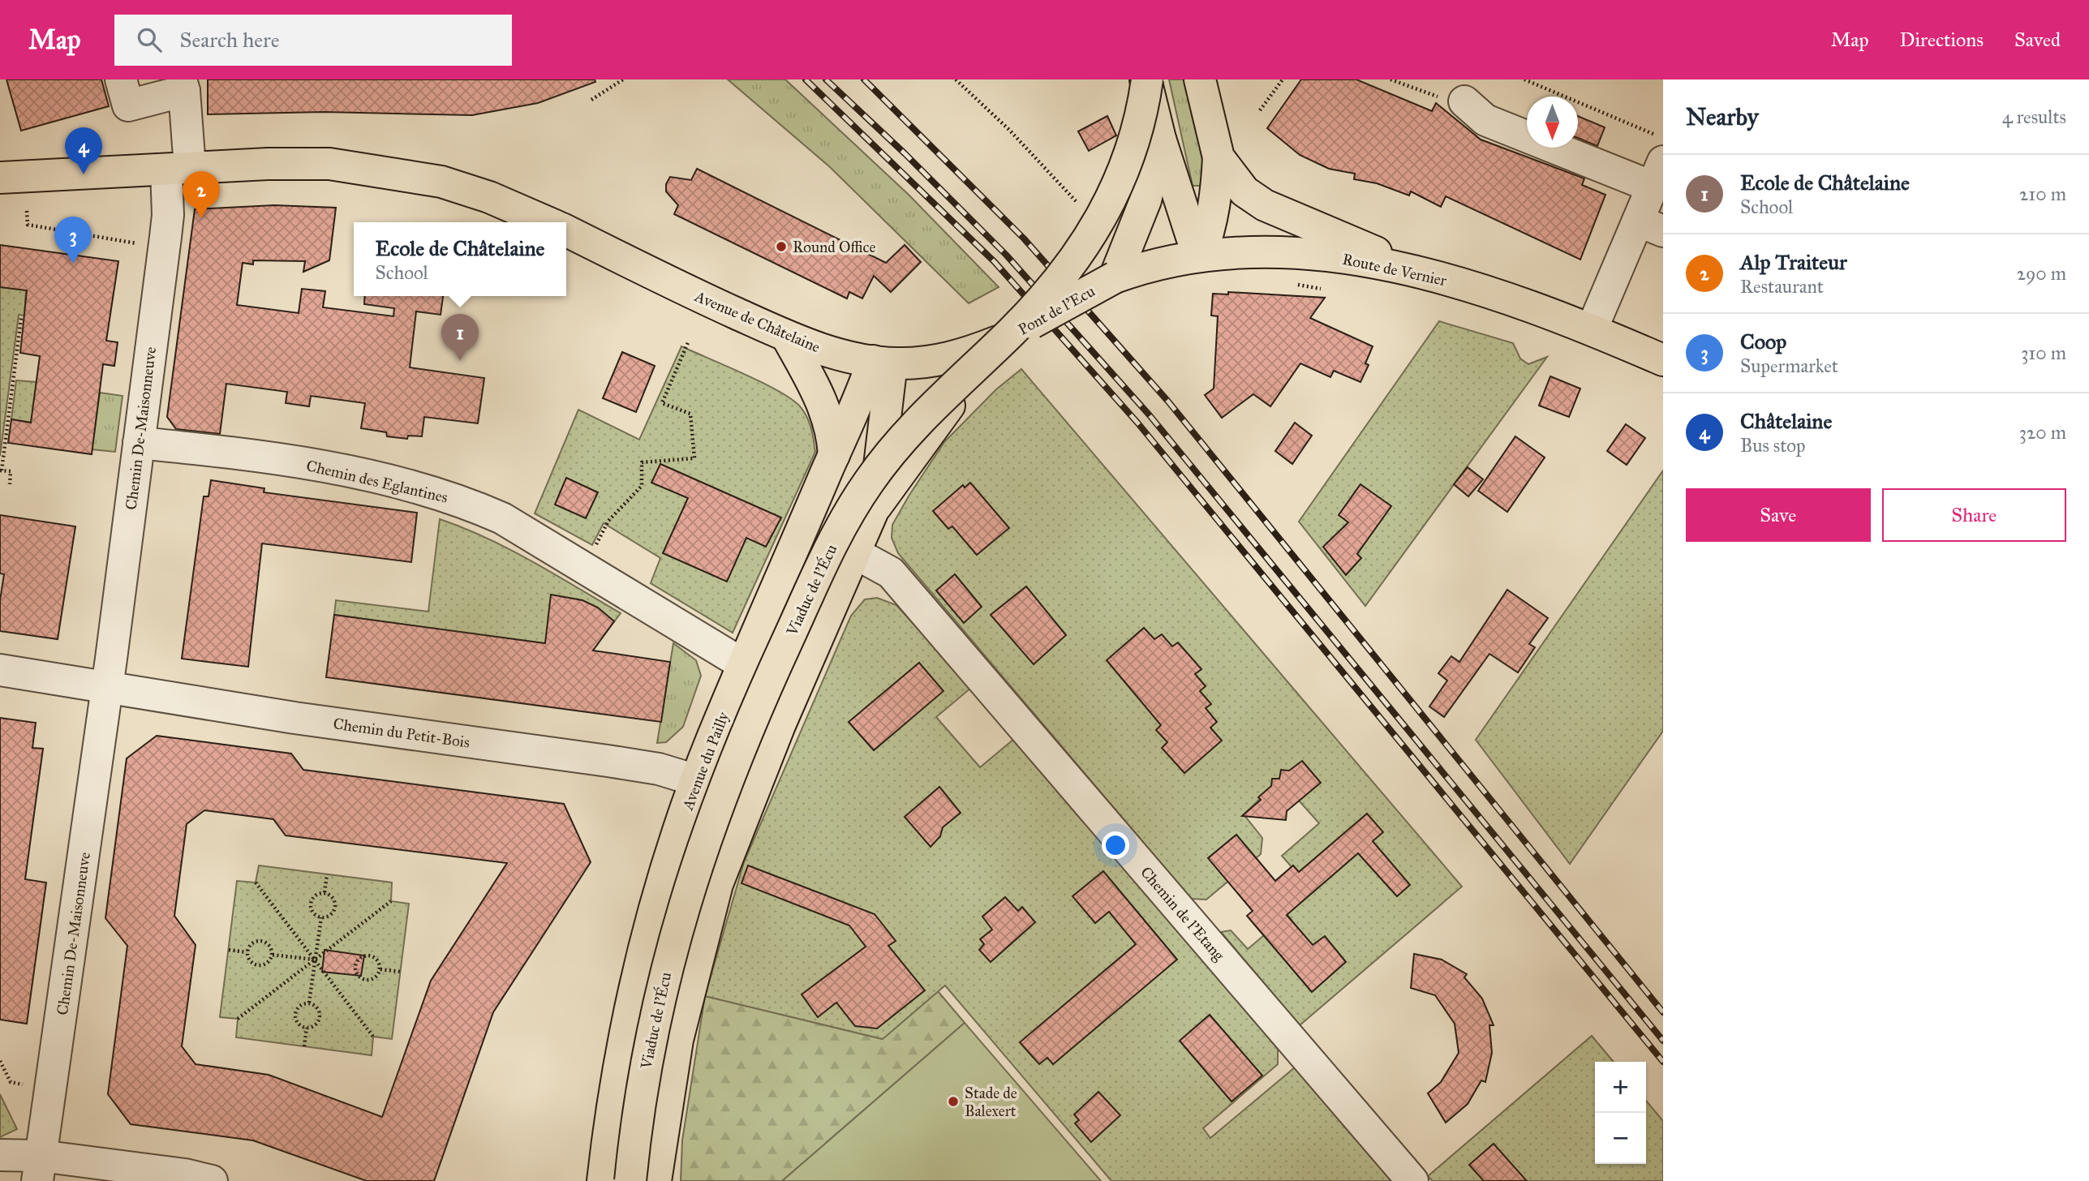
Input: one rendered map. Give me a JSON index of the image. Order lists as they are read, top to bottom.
{
  "streets": {
    "main road": [
      "Route de Vernier",
      "Pont de l'Ecu",
      "Avenue de Châtelaine",
      "Viaduc de l'Écu",
      "Avenue du Pailly"
    ],
    "street": [
      "Chemin De-Maisonneuve",
      "Chemin des Eglantines",
      "Chemin du Petit-Bois",
      "Chemin de l'Etang"
    ]
  },
  "crossings": [
    ["Route de Vernier", "Pont de l'Ecu"],
    ["Pont de l'Ecu", "Avenue de Châtelaine"],
    ["Avenue de Châtelaine", "Avenue du Pailly"],
    ["Chemin De-Maisonneuve", "Chemin des Eglantines"],
    ["Chemin De-Maisonneuve", "Chemin du Petit-Bois"],
    ["Chemin des Eglantines", "Avenue du Pailly"],
    ["Chemin du Petit-Bois", "Avenue du Pailly"]
  ],
  "places": ["Round Office", "Stade de Balexert"],
  "north": "bottom",
  "page": {
    "header": "Map",
    "search": "Search here",
    "nav": ["Map", "Directions", "Saved"],
    "heading": ["Nearby", "4 results"],
    "pins": [
      "4",
      "2",
      "3",
      "1"
    ],
    "list": [
      {
        "mark": "1",
        "name": "Ecole de Châtelaine",
        "note": "School",
        "value": "210 m"
      },
      {
        "mark": "2",
        "name": "Alp Traiteur",
        "note": "Restaurant",
        "value": "290 m"
      },
      {
        "mark": "3",
        "name": "Coop",
        "note": "Supermarket",
        "value": "310 m"
      },
      {
        "mark": "4",
        "name": "Châtelaine",
        "note": "Bus stop",
        "value": "320 m"
      }
    ],
    "popup": ["Ecole de Châtelaine", "School"],
    "buttons": ["Save", "Share"],
    "map_buttons": ["+", "−"]
  }
}
